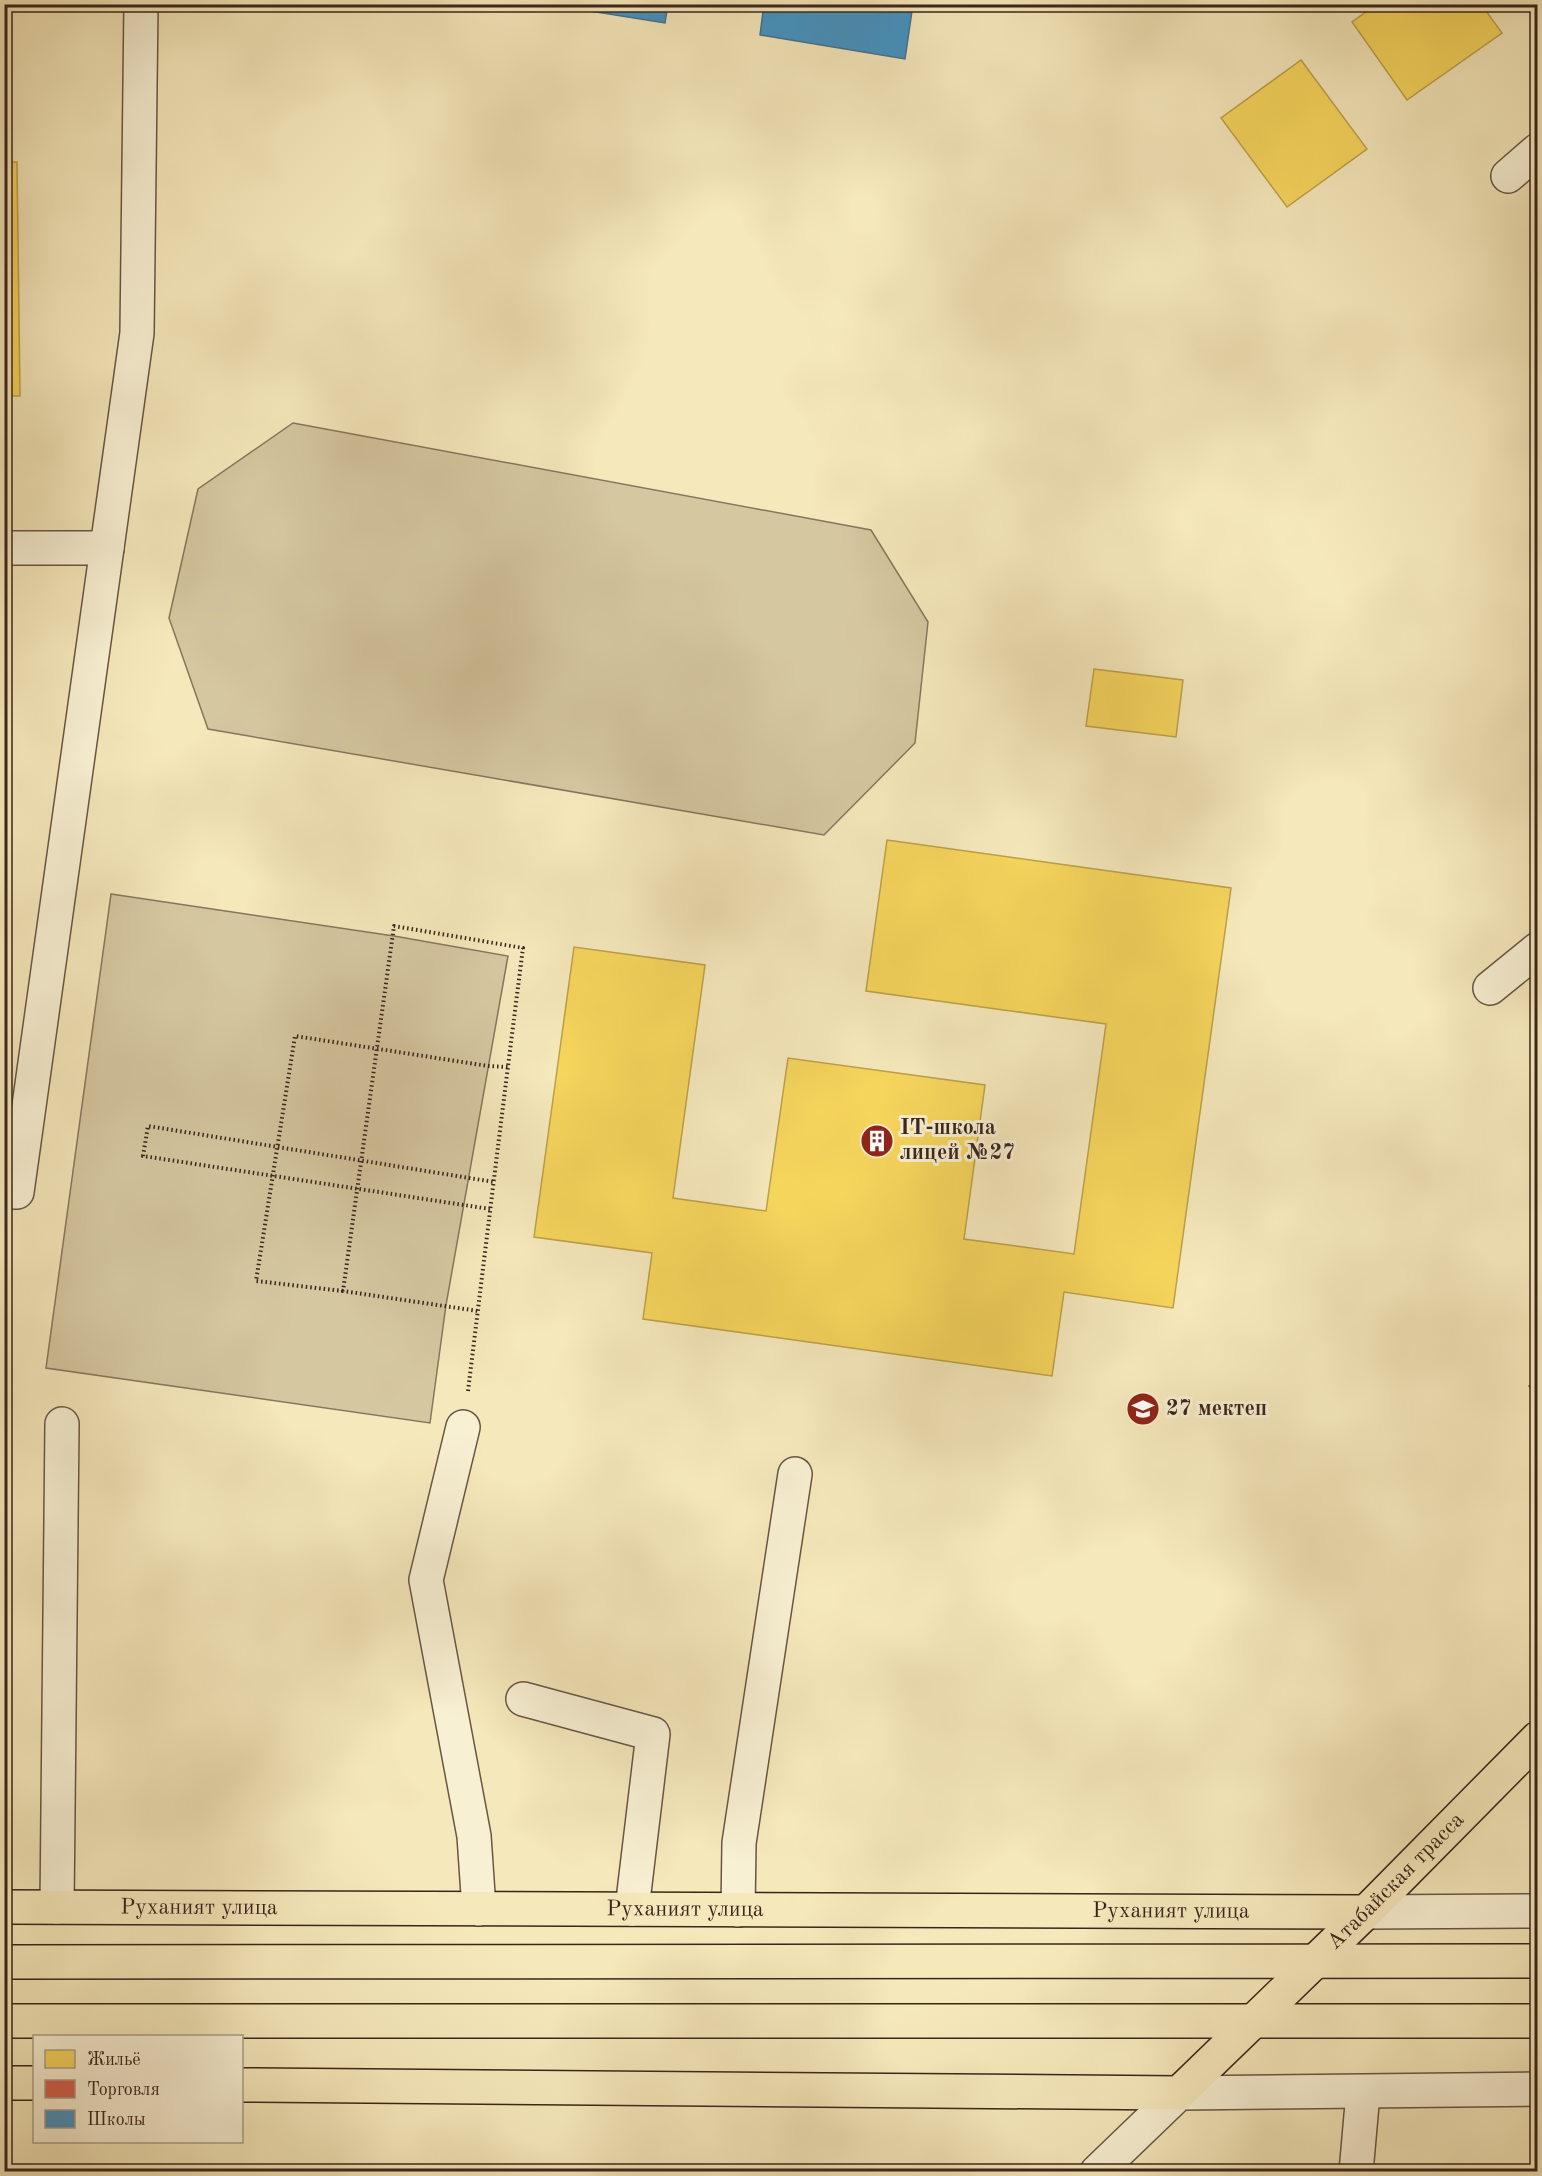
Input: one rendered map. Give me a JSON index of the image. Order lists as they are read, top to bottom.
{
  "streets": {
    "main road": ["Атабайская трасса", "Руханият улица"]
  },
  "crossings": [
    ["Атабайская трасса", "Руханият улица"]
  ],
  "places": {
    "building": ["IT-школа лицей №27"],
    "school or university": ["27 мектеп"]
  },
  "legend": ["Жильё", "Торговля", "Школы"]
}
